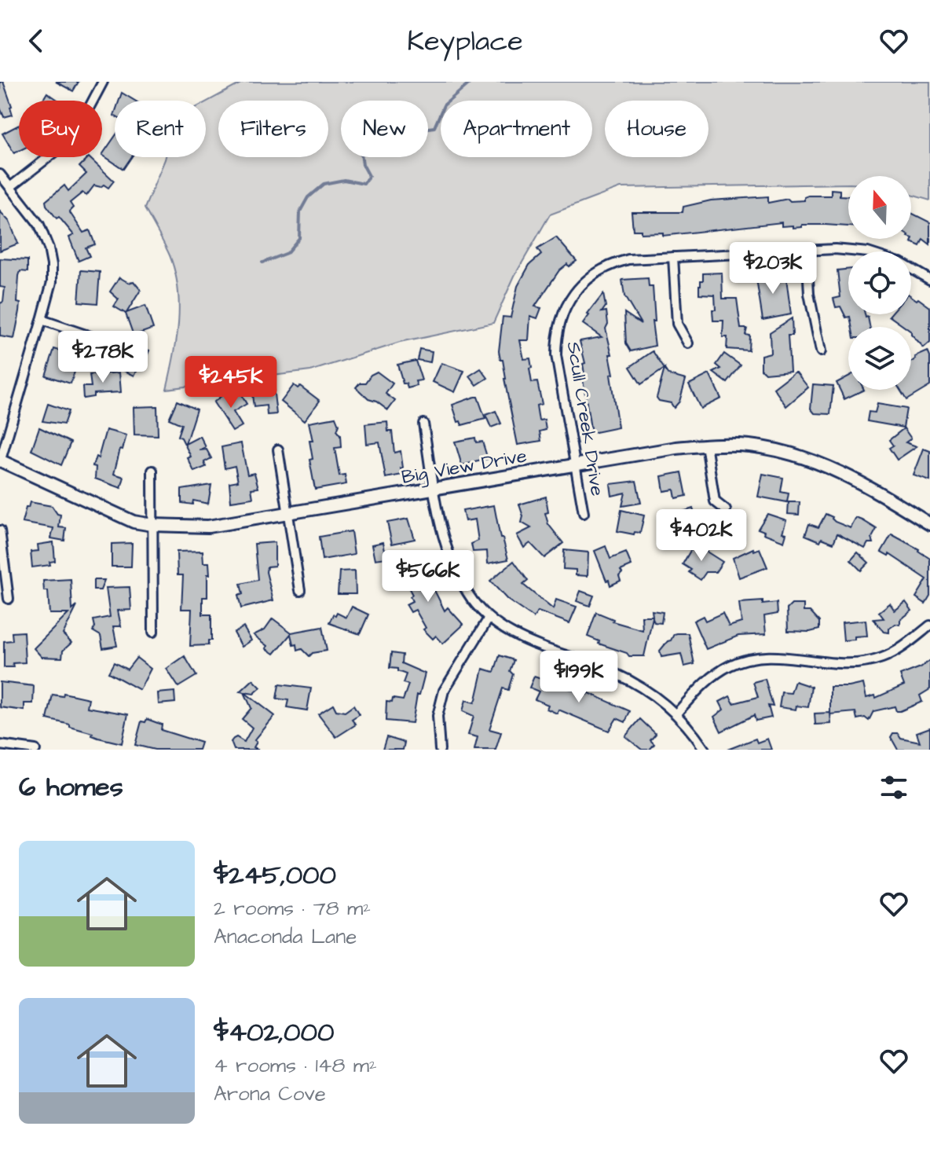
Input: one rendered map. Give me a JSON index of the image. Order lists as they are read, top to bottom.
{
  "streets": {
    "street": ["Scull Creek Drive", "Big View Drive"]
  },
  "crossings": [
    ["Scull Creek Drive", "Big View Drive"]
  ],
  "north": "top",
  "page": {
    "header": "Keyplace",
    "chip": [
      "Buy",
      "Rent",
      "Filters",
      "New",
      "Apartment",
      "House"
    ],
    "price": [
      "$203K",
      "$278K",
      "$245K",
      "$402K",
      "$566K",
      "$199K"
    ],
    "heading": "6 homes",
    "list": [
      {
        "name": "$245,000",
        "note": "2 rooms · 78 m² · Anaconda Lane"
      },
      {
        "name": "$402,000",
        "note": "4 rooms · 148 m² · Arona Cove"
      }
    ]
  }
}
